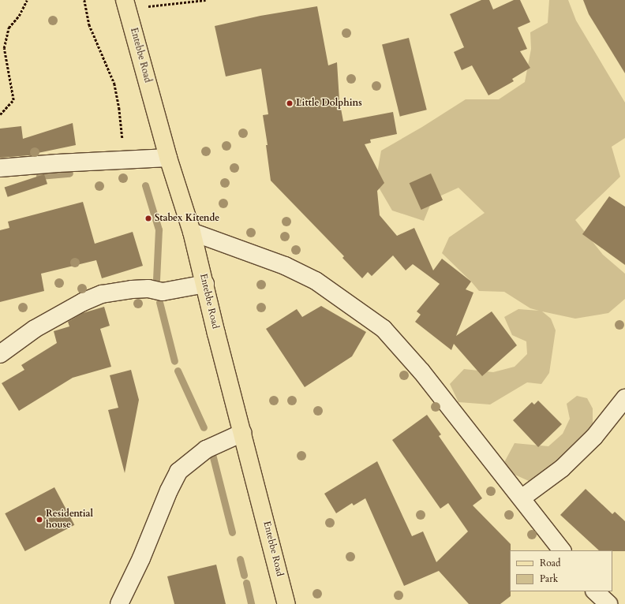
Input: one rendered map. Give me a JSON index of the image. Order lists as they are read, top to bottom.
{
  "streets": {
    "main road": ["Entebbe Road"]
  },
  "places": ["Little Dolphins", "Stabex Kitende", "Residential house"],
  "legend": ["Road", "Park"]
}
